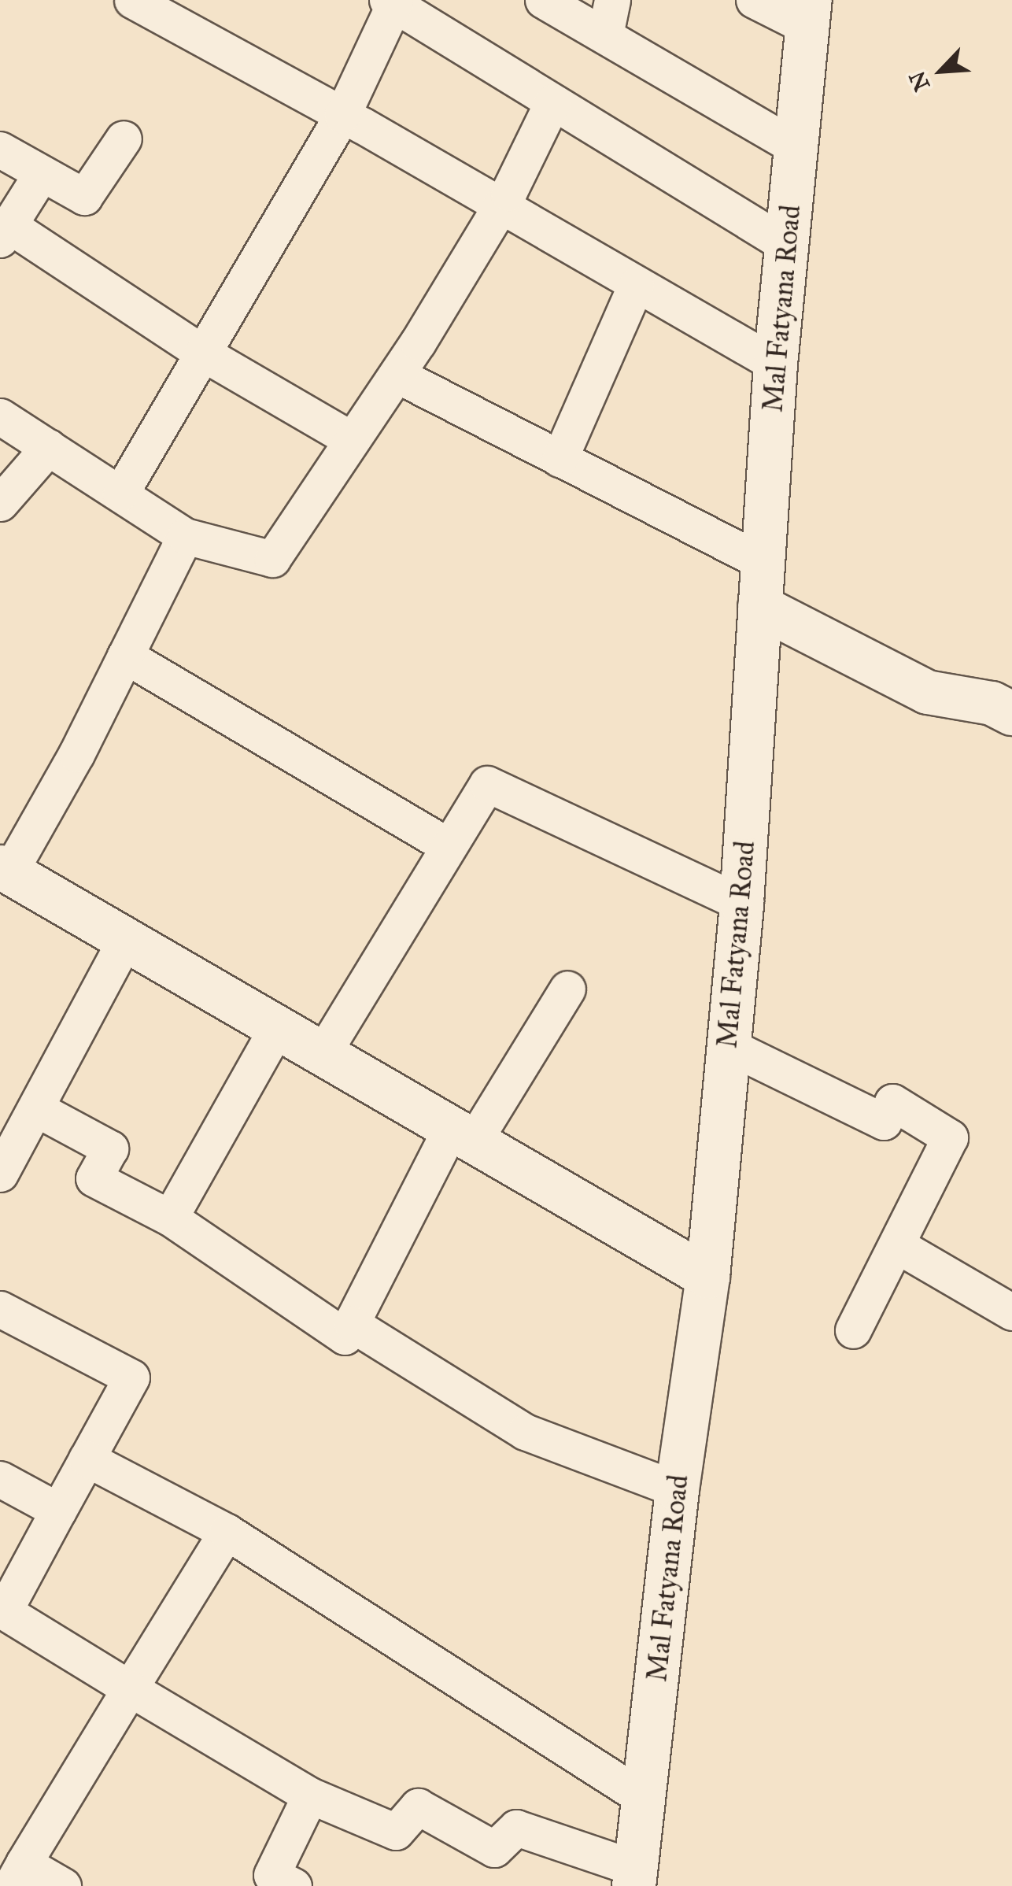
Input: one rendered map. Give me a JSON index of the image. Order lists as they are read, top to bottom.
{
  "streets": {
    "main road": ["Mal Fatyana Road"]
  },
  "north": "bottom left"
}
